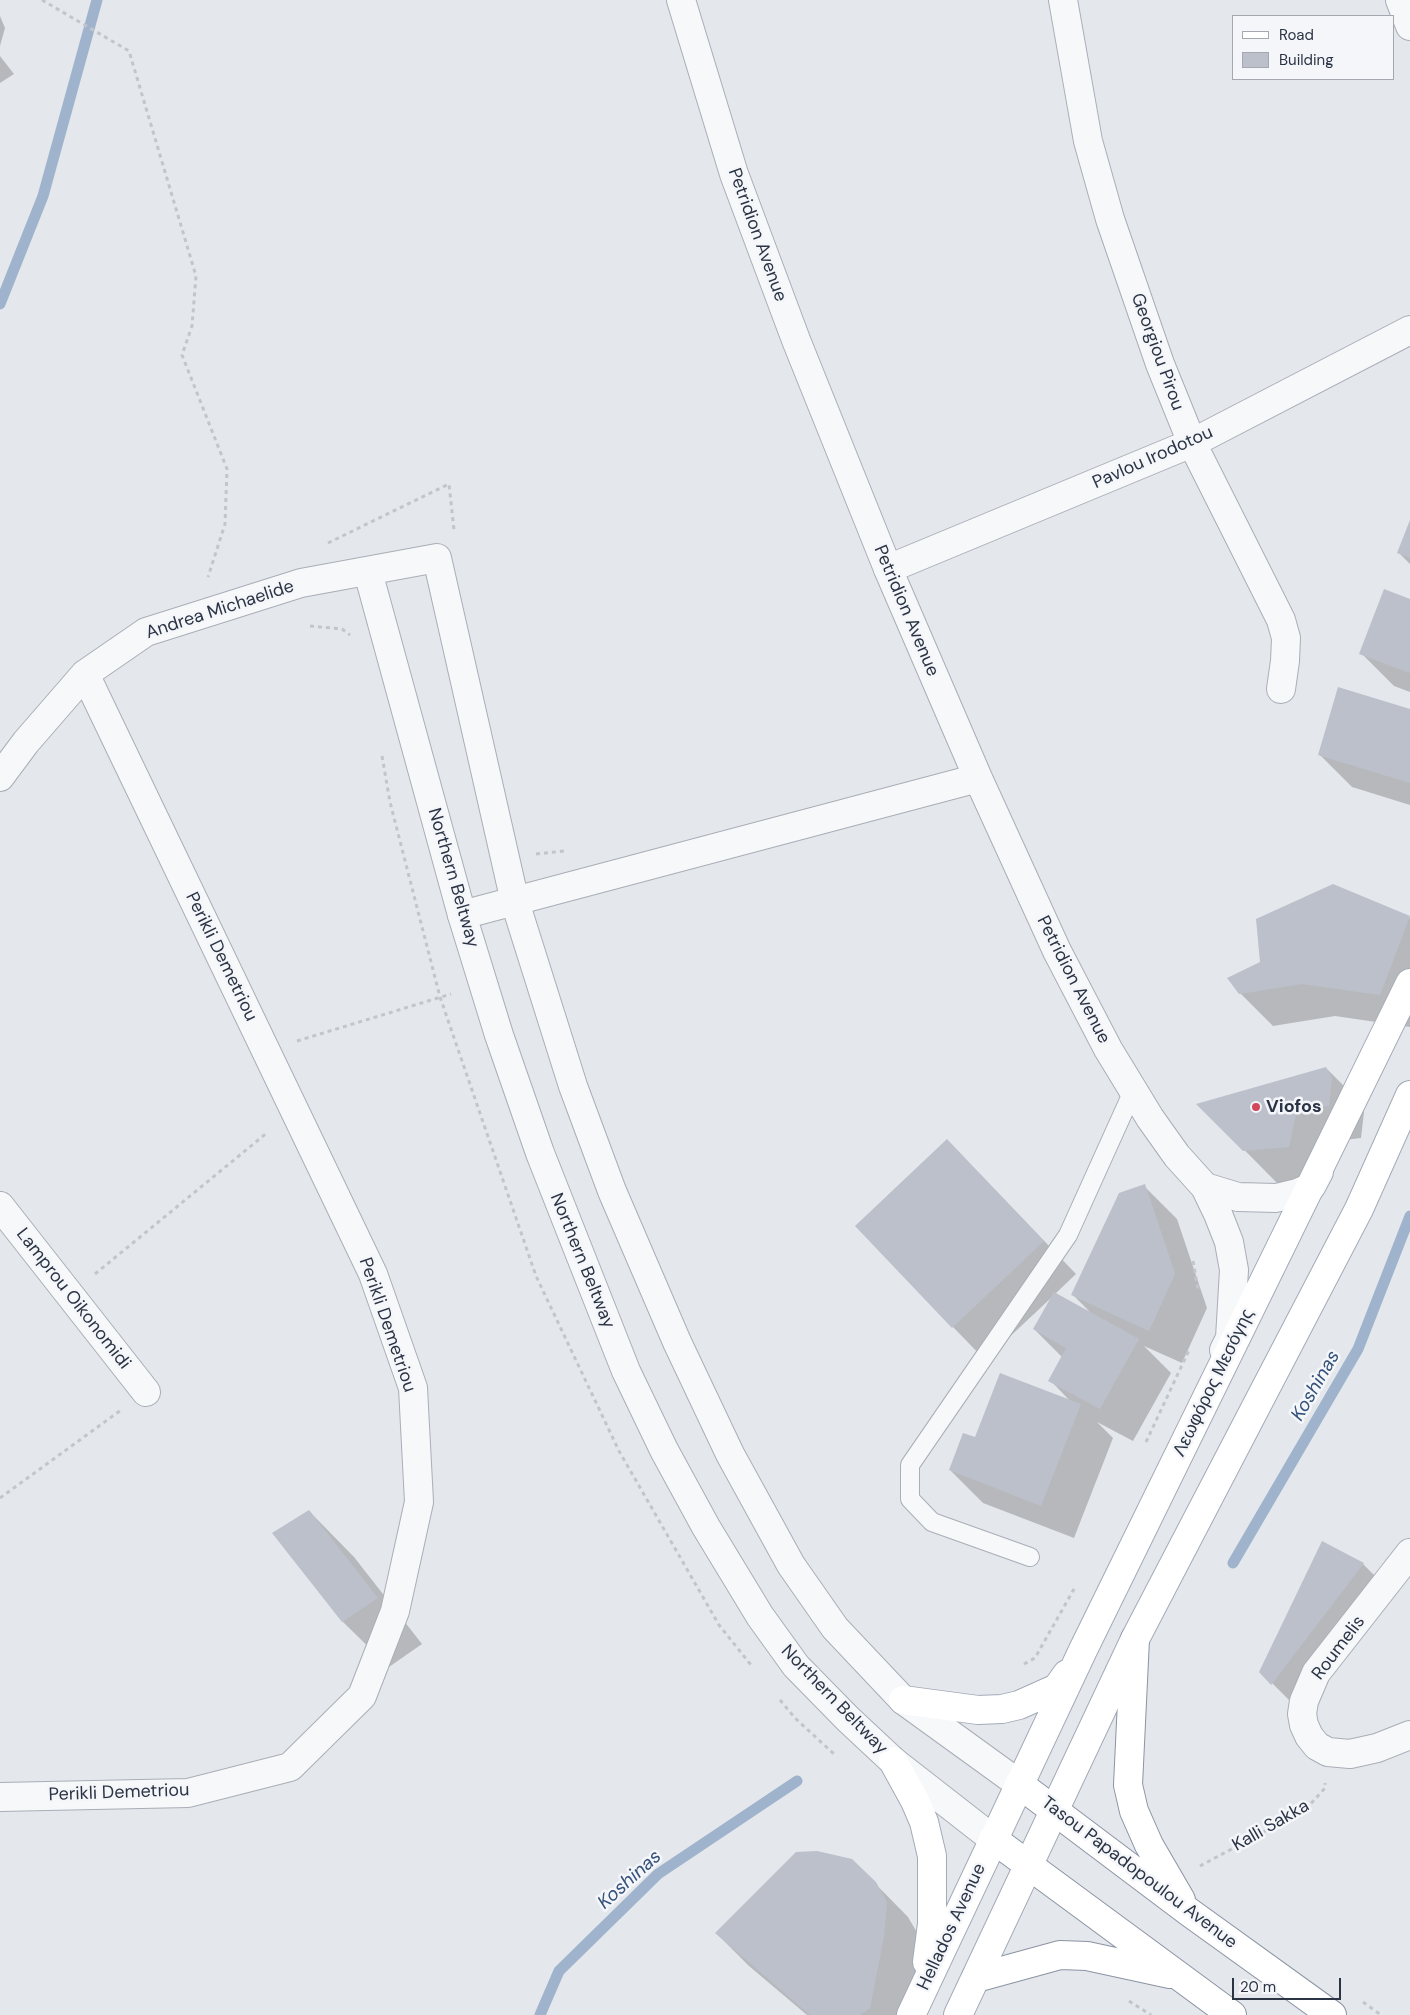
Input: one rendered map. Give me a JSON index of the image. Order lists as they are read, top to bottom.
{
  "streets": {
    "main road": ["Λεωφόρος Μεσόγης", "Tasou Papadopoulou Avenue", "Hellados Avenue"],
    "street": [
      "Petridion Avenue",
      "Georgiou Pirou",
      "Pavlou Irodotou",
      "Andrea Michaelide",
      "Northern Beltway",
      "Perikli Demetriou",
      "Lamprou Oikonomidi",
      "Roumelis"
    ],
    "path": ["Kalli Sakka"]
  },
  "crossings": [
    ["Petridion Avenue", "Pavlou Irodotou"],
    ["Petridion Avenue", "Λεωφόρος Μεσόγης"],
    ["Georgiou Pirou", "Pavlou Irodotou"],
    ["Andrea Michaelide", "Northern Beltway"],
    ["Andrea Michaelide", "Perikli Demetriou"],
    ["Northern Beltway", "Hellados Avenue"],
    ["Λεωφόρος Μεσόγης", "Tasou Papadopoulou Avenue"],
    ["Λεωφόρος Μεσόγης", "Hellados Avenue"],
    ["Roumelis", "Kalli Sakka"],
    ["Tasou Papadopoulou Avenue", "Hellados Avenue"]
  ],
  "water": ["Koshinas"],
  "places": ["Viofos"],
  "legend": ["Road", "Building"],
  "scale_bar": "20 m"
}
